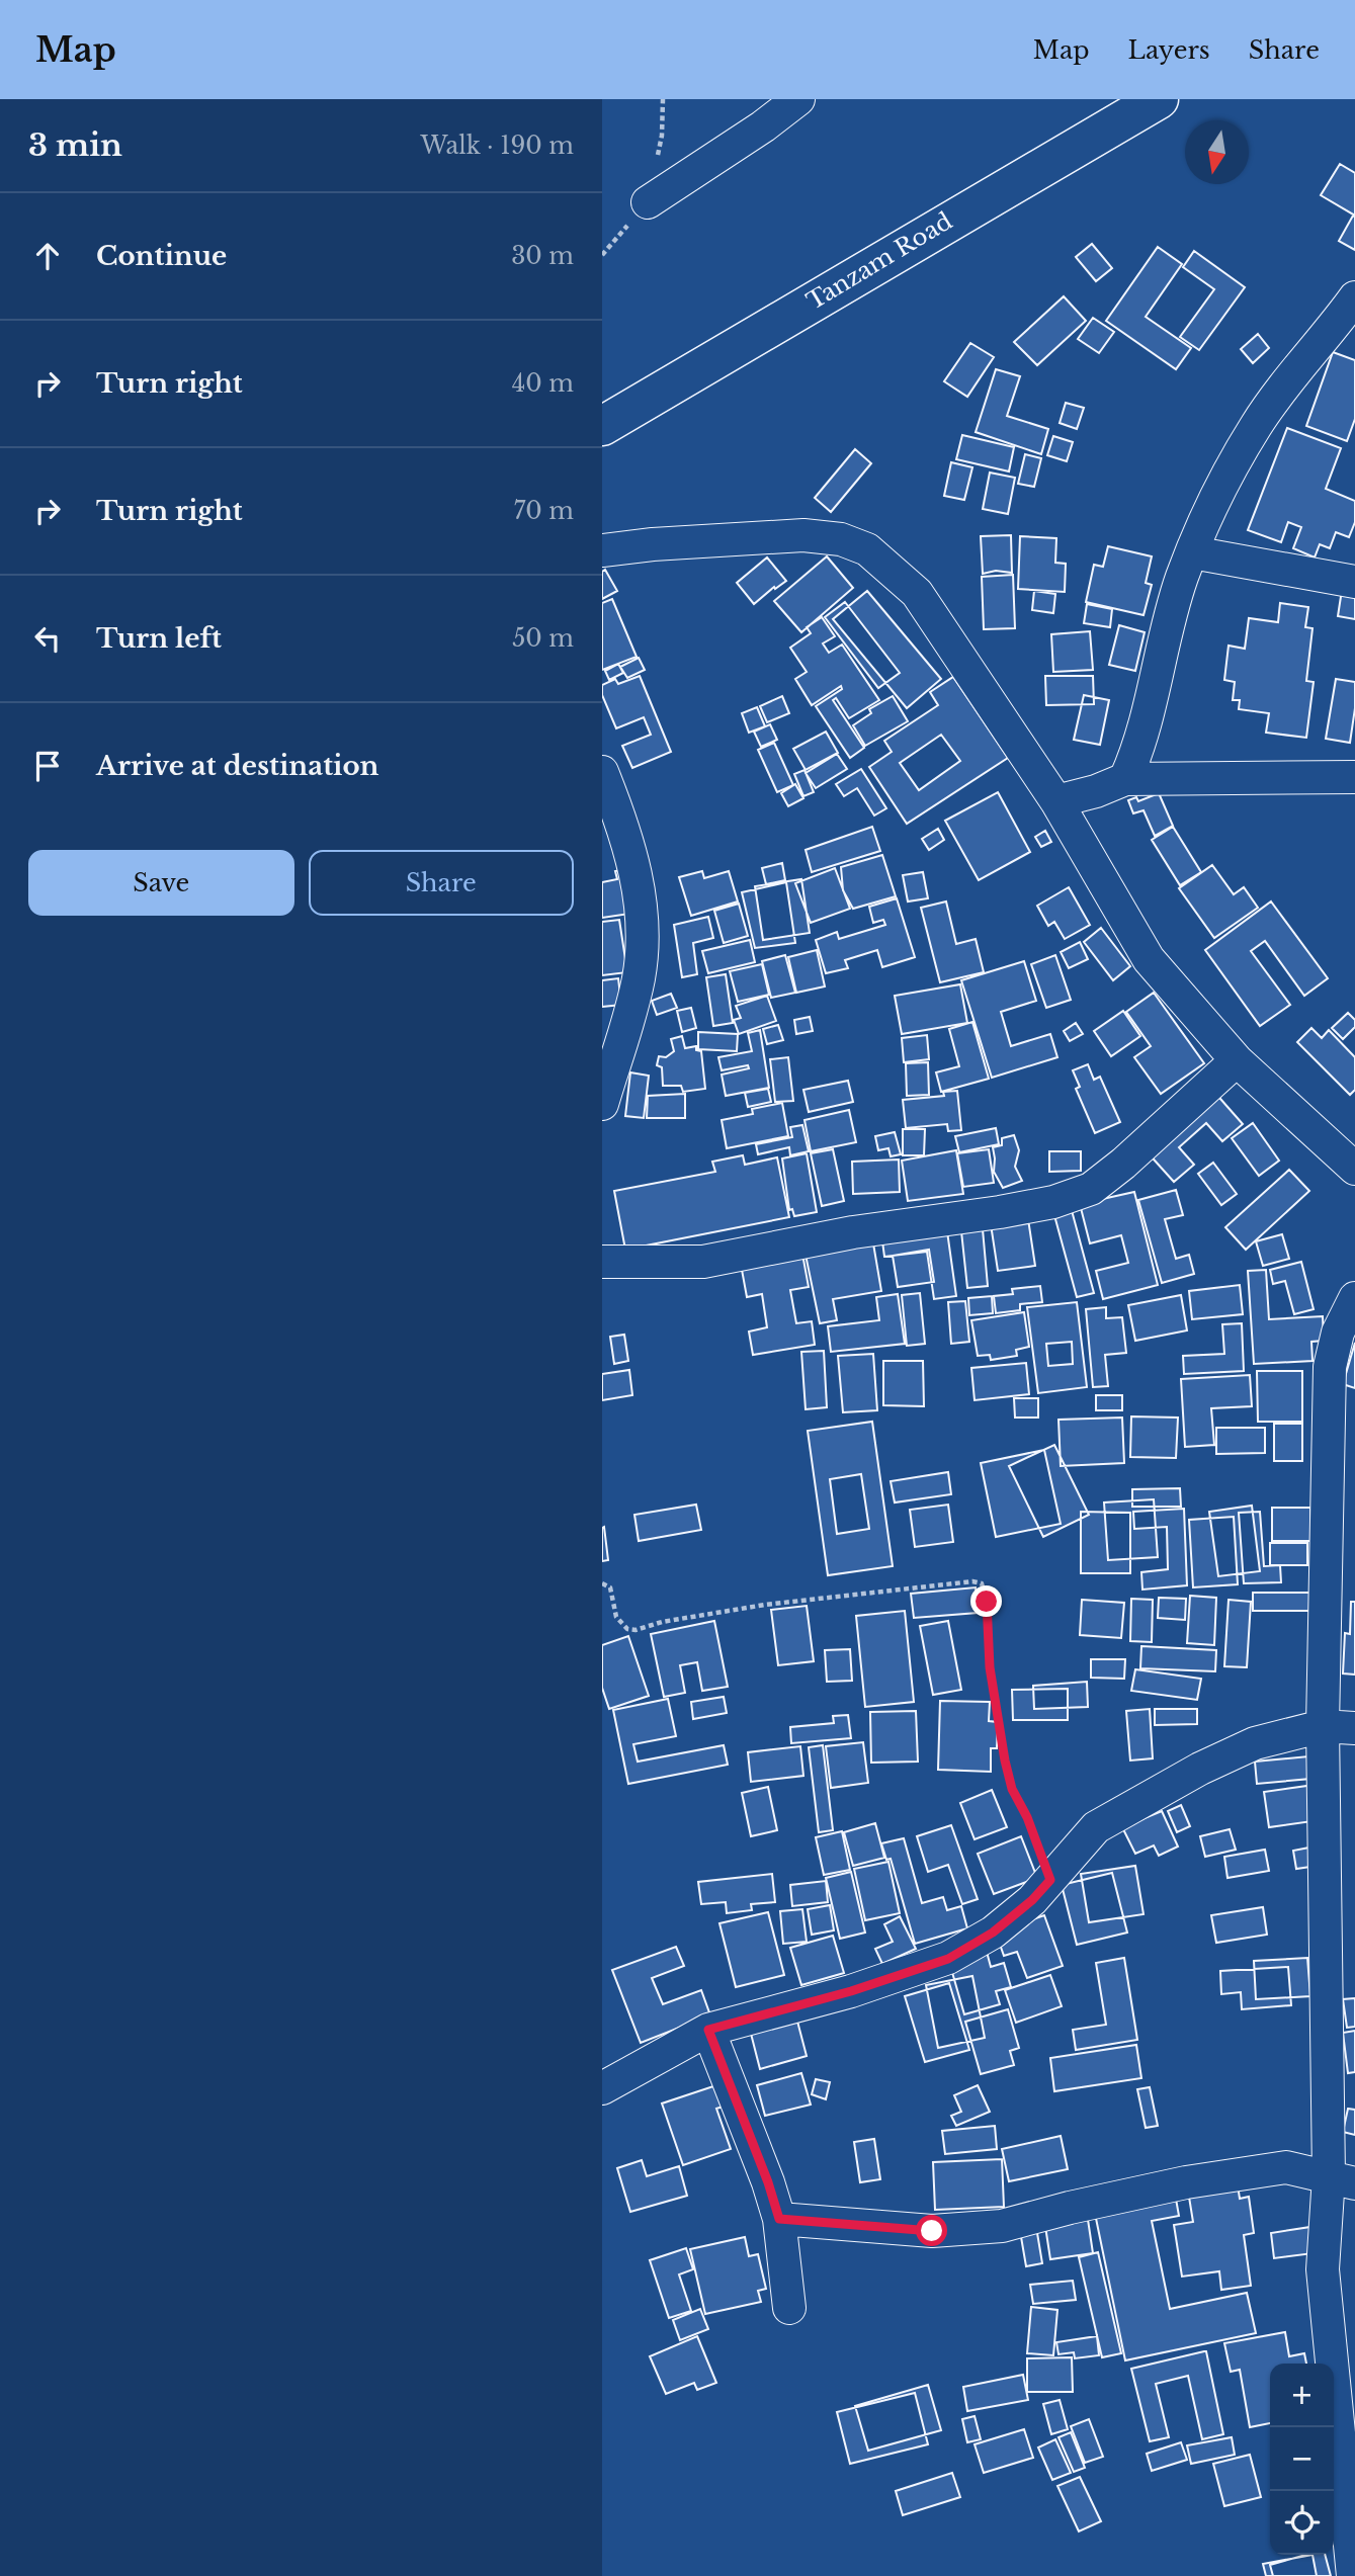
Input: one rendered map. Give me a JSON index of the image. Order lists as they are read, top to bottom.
{
  "streets": {
    "highway": ["Tanzam Road"]
  },
  "north": "bottom",
  "page": {
    "header": "Map",
    "nav": ["Map", "Layers", "Share"],
    "heading": ["3 min", "Walk · 190 m"],
    "list": [
      ["Continue", "30 m"],
      ["Turn right", "40 m"],
      ["Turn right", "70 m"],
      ["Turn left", "50 m"],
      "Arrive at destination"
    ],
    "buttons": ["Save", "Share"],
    "map_buttons": ["+", "−"]
  }
}
